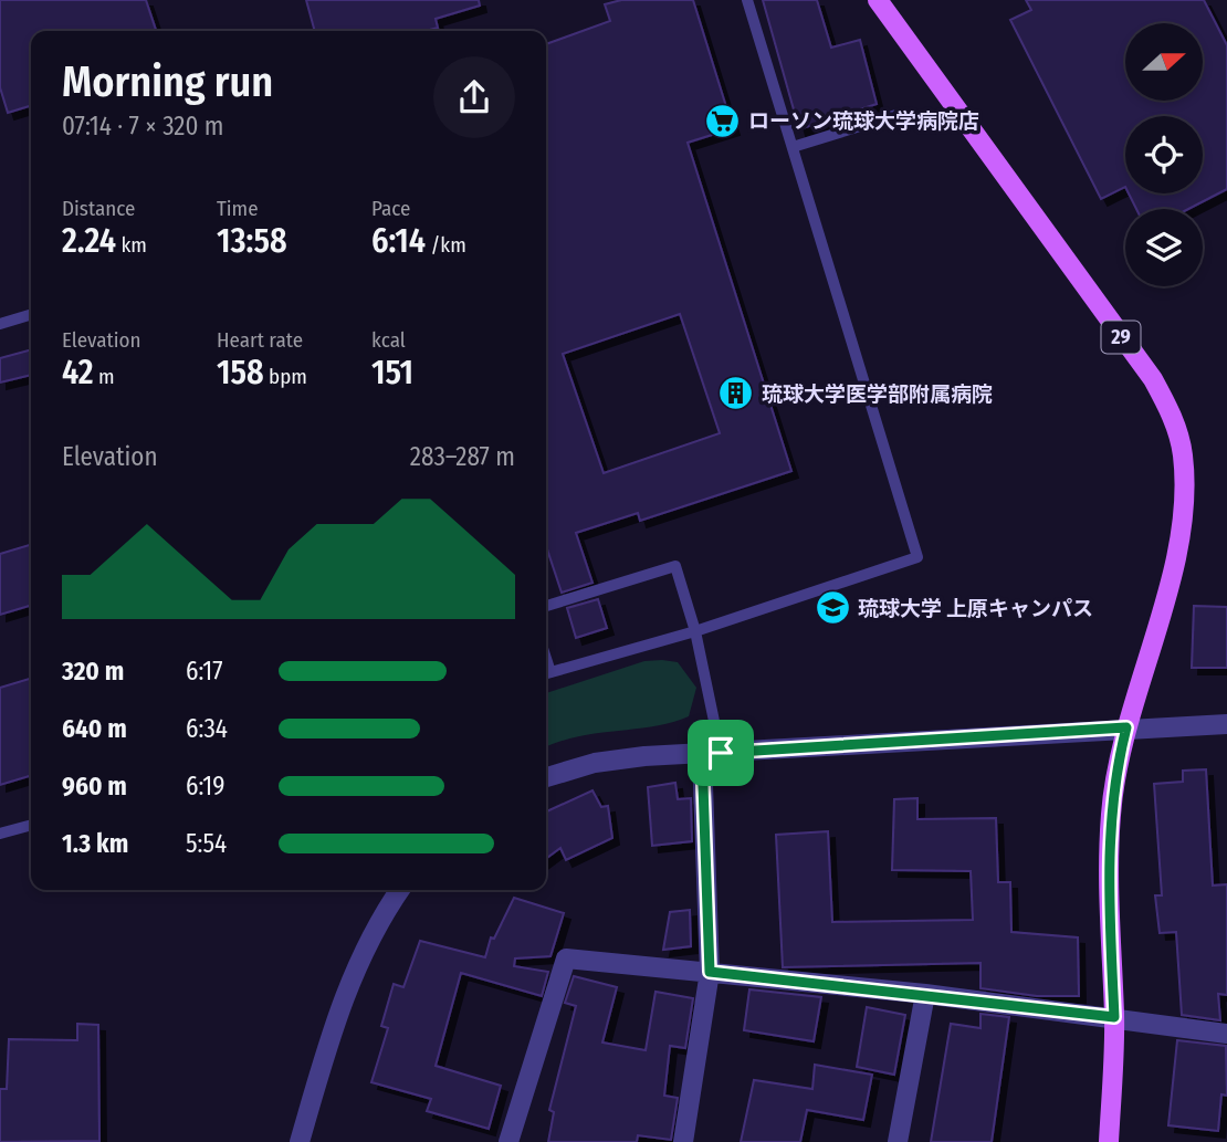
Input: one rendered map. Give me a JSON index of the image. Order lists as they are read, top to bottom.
{
  "streets": {
    "main road": ["29"]
  },
  "places": {
    "supermarket": ["ローソン琉球大学病院店"],
    "building": ["琉球大学医学部附属病院"],
    "school or university": ["琉球大学 上原キャンパス"]
  },
  "north": "right",
  "page": {
    "heading": ["Morning run", "07:14 · 7 × 320 m"],
    "stats": [
      ["Distance", "2.24 km"],
      ["Time", "13:58"],
      ["Pace", "6:14 /km"],
      ["Elevation", "42 m"],
      ["Heart rate", "158 bpm"],
      ["kcal", "151"]
    ],
    "chart": ["Elevation", "283–287 m"],
    "list": [
      {
        "name": "320 m",
        "note": "6:17"
      },
      {
        "name": "640 m",
        "note": "6:34"
      },
      {
        "name": "960 m",
        "note": "6:19"
      },
      {
        "name": "1.3 km",
        "note": "5:54"
      }
    ]
  }
}
